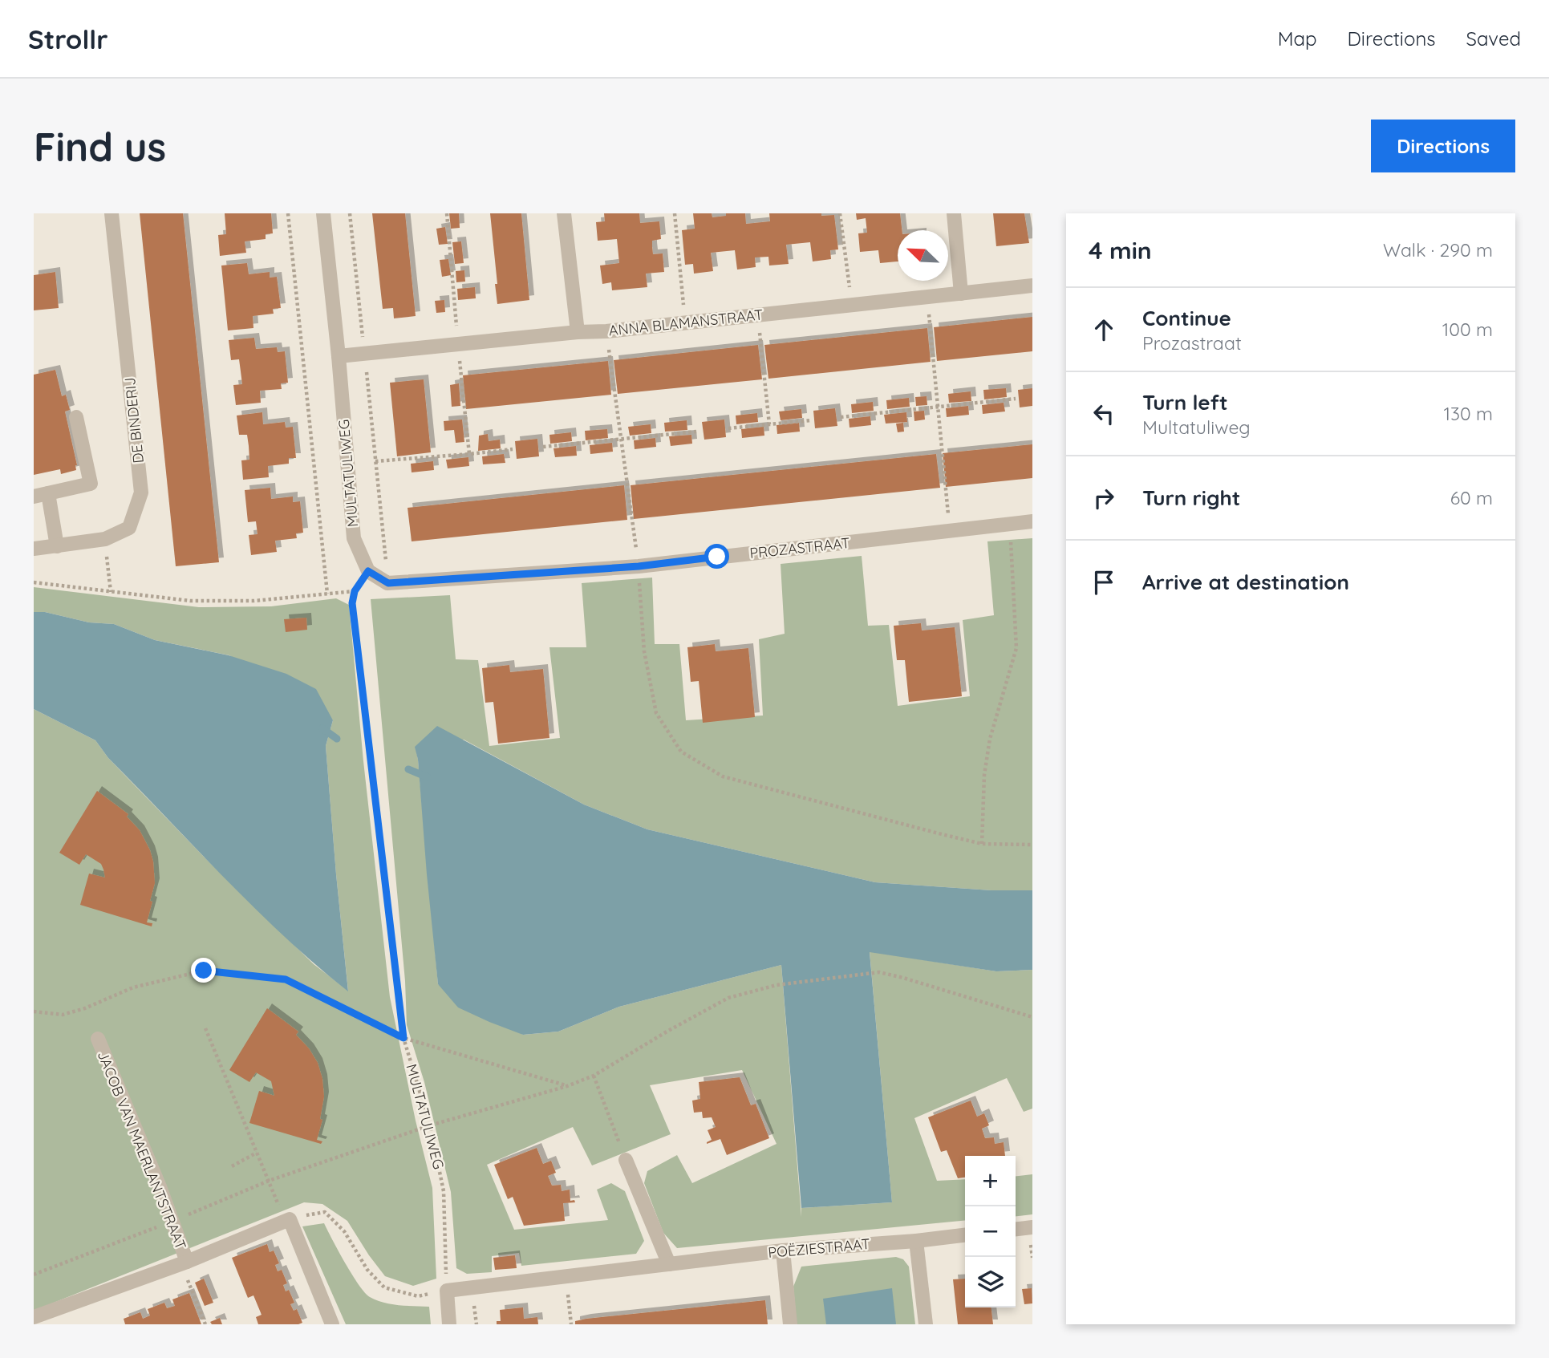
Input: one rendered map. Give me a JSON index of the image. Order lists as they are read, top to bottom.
{
  "streets": {
    "street": [
      "ANNA BLAMANSTRAAT",
      "DE BINDERIJ",
      "MULTATULIWEG",
      "PROZASTRAAT",
      "JACOB VAN MAERLANTSTRAAT",
      "POËZIESTRAAT"
    ]
  },
  "crossings": [
    ["ANNA BLAMANSTRAAT", "MULTATULIWEG"],
    ["MULTATULIWEG", "POËZIESTRAAT"]
  ],
  "north": "top left",
  "page": {
    "header": "Strollr",
    "nav": ["Map", "Directions", "Saved"],
    "buttons": "Directions",
    "title": "Find us",
    "heading": ["4 min", "Walk · 290 m"],
    "list": [
      ["Continue", "Prozastraat", "100 m"],
      ["Turn left", "Multatuliweg", "130 m"],
      ["Turn right", "60 m"],
      "Arrive at destination"
    ],
    "map_buttons": ["+", "−"]
  }
}
